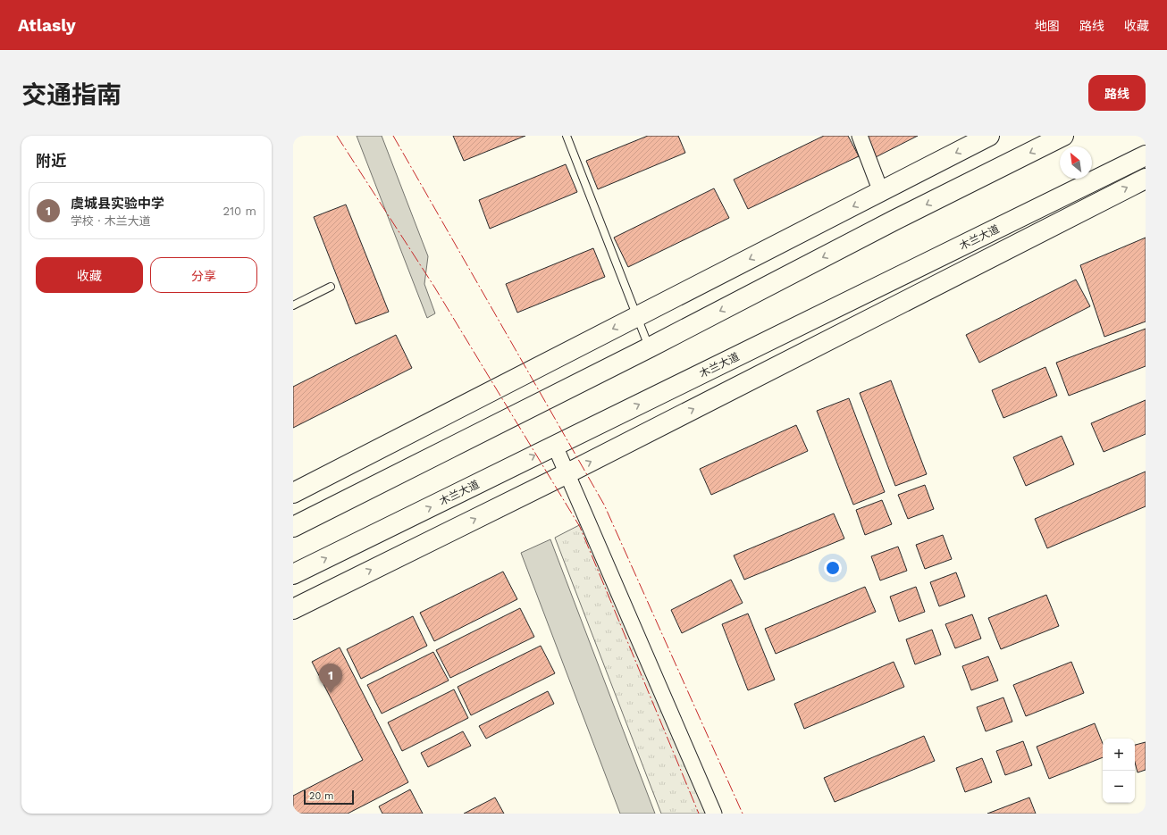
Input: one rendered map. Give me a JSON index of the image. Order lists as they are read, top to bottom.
{
  "streets": {
    "main road": ["木兰大道"]
  },
  "scale_bar": "20 m",
  "north": "top left",
  "page": {
    "header": "Atlasly",
    "nav": ["地图", "路线", "收藏"],
    "title": "交通指南",
    "buttons": [
      "路线",
      ["收藏", "分享"]
    ],
    "heading": "附近",
    "list": [
      {
        "mark": "1",
        "name": "虞城县实验中学",
        "note": "学校 · 木兰大道",
        "value": "210 m"
      }
    ],
    "pins": "1",
    "map_buttons": ["+", "−"],
    "scale": "20 m"
  }
}
